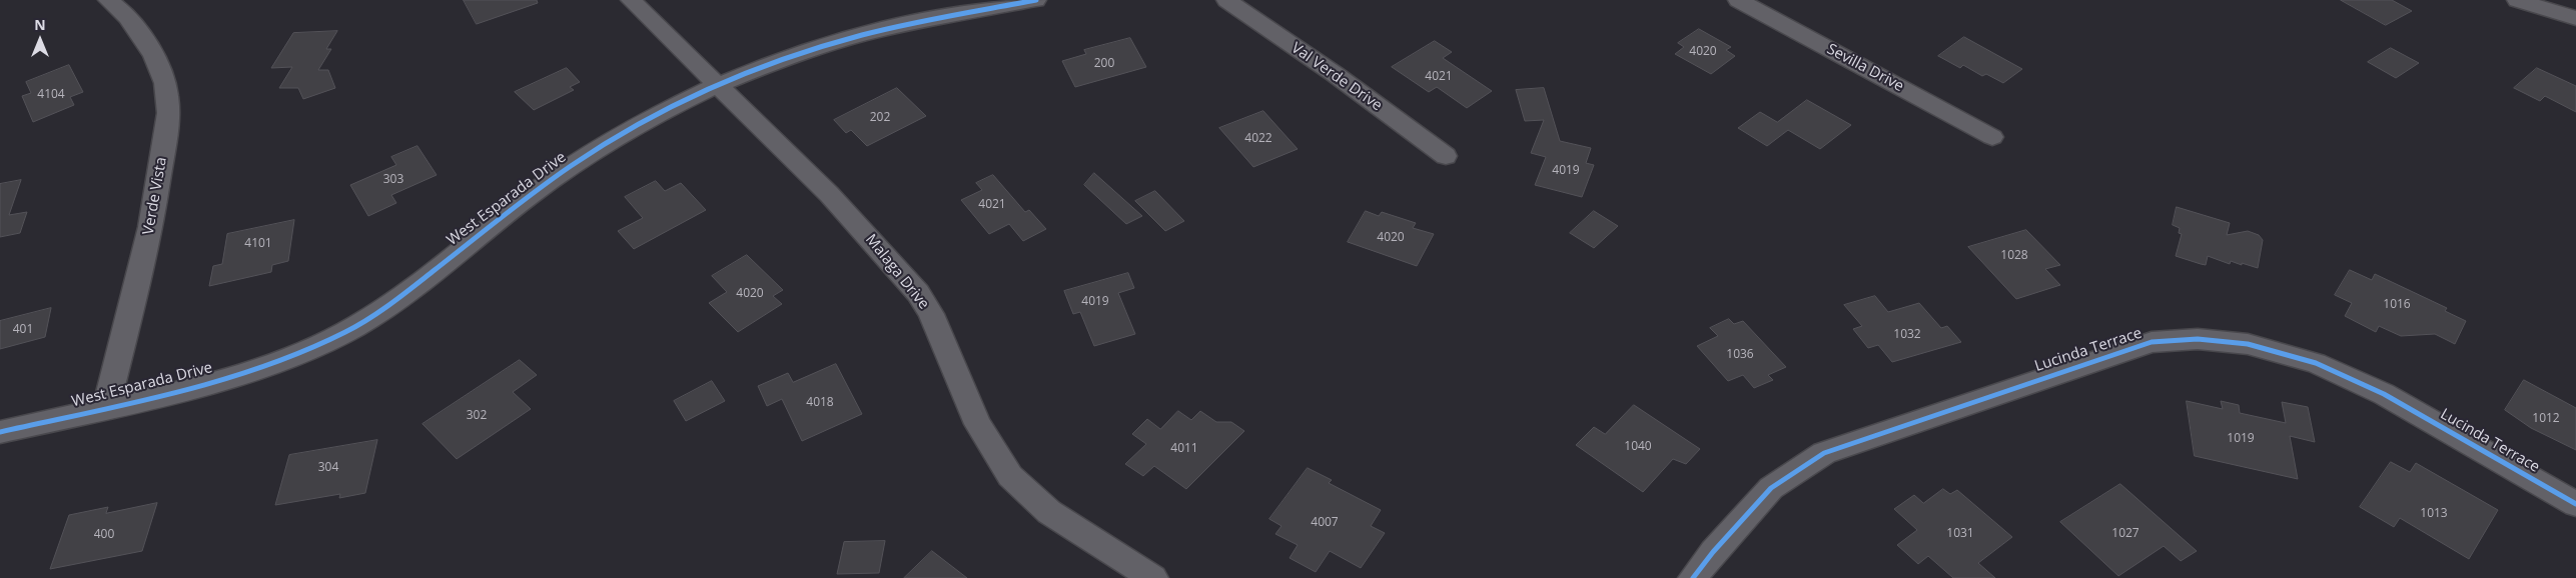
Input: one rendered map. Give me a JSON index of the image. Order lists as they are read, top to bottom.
{
  "streets": {
    "street": [
      "Sevilla Drive",
      "Val Verde Drive",
      "Verde Vista",
      "West Esparada Drive",
      "Malaga Drive",
      "Lucinda Terrace"
    ]
  },
  "crossings": [
    ["Verde Vista", "West Esparada Drive"],
    ["West Esparada Drive", "Malaga Drive"]
  ],
  "house_numbers": [
    "4020",
    "200",
    "4021",
    "4104",
    "202",
    "4022",
    "4019",
    "303",
    "4021",
    "4020",
    "4101",
    "1028",
    "4020",
    "4019",
    "1016",
    "401",
    "1032",
    "1036",
    "4018",
    "302",
    "1012",
    "1019",
    "1040",
    "4011",
    "304",
    "1013",
    "4007",
    "1031",
    "1027",
    "400"
  ],
  "north": "top"
}
